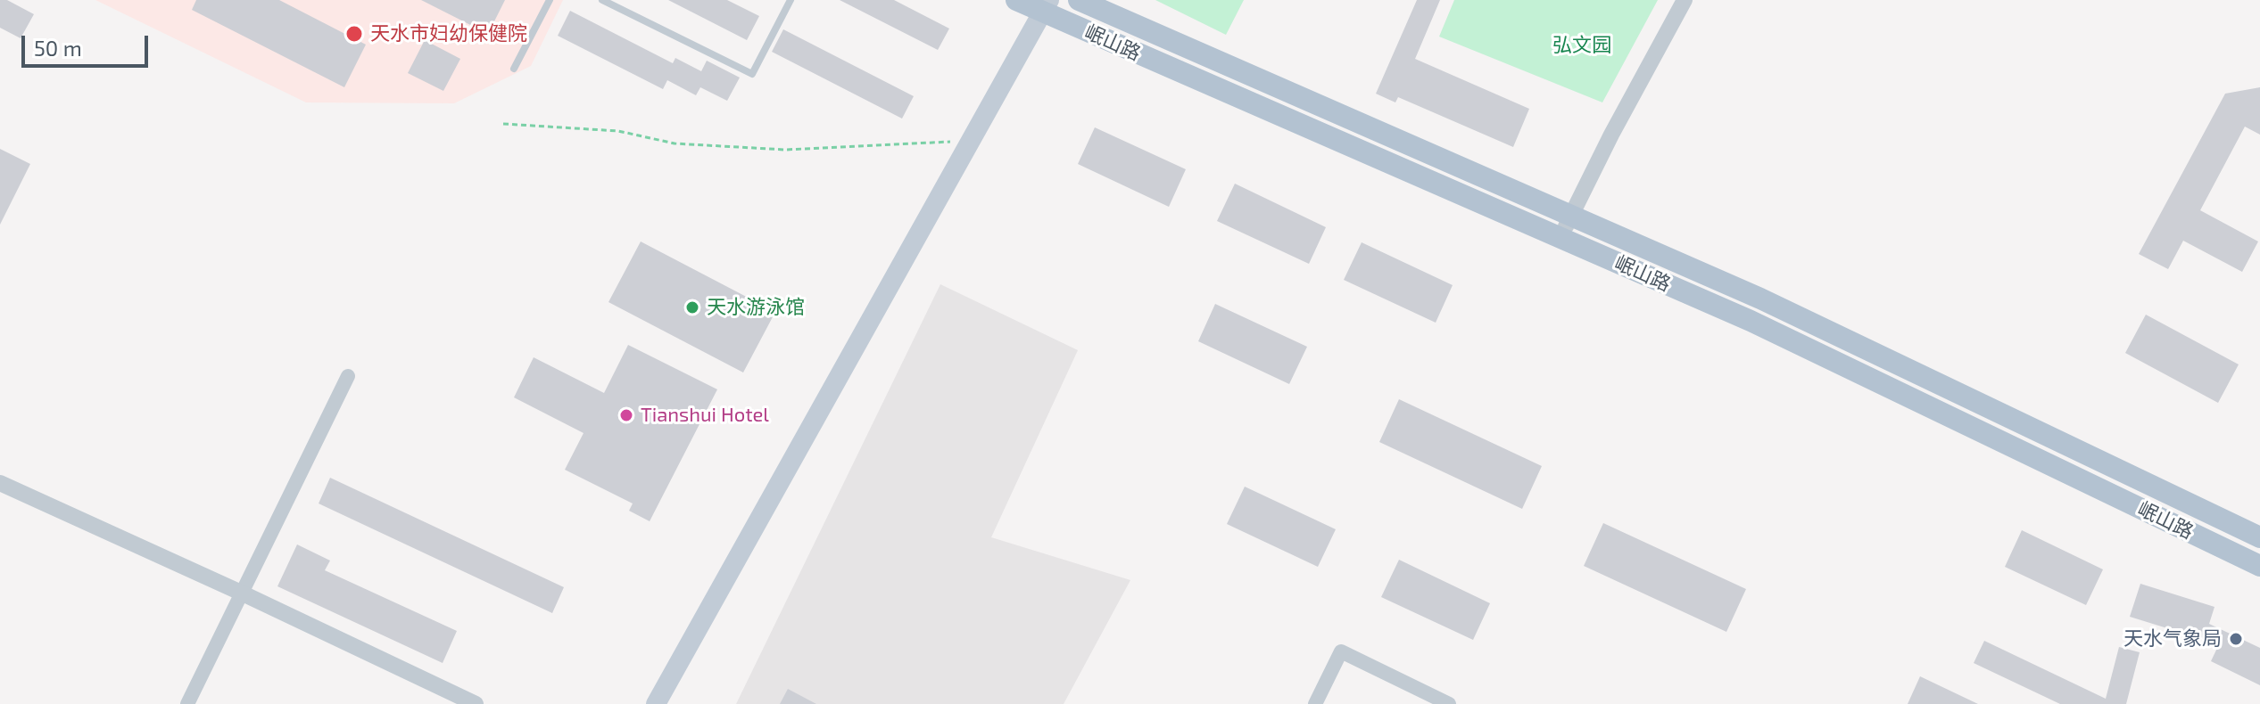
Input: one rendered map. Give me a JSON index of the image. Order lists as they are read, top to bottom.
{
  "streets": {
    "main road": ["岷山路"]
  },
  "parks": ["弘文园"],
  "places": [
    "天水市妇幼保健院",
    "天水游泳馆",
    "Tianshui Hotel",
    "天水气象局"
  ],
  "scale_bar": "50 m"
}
